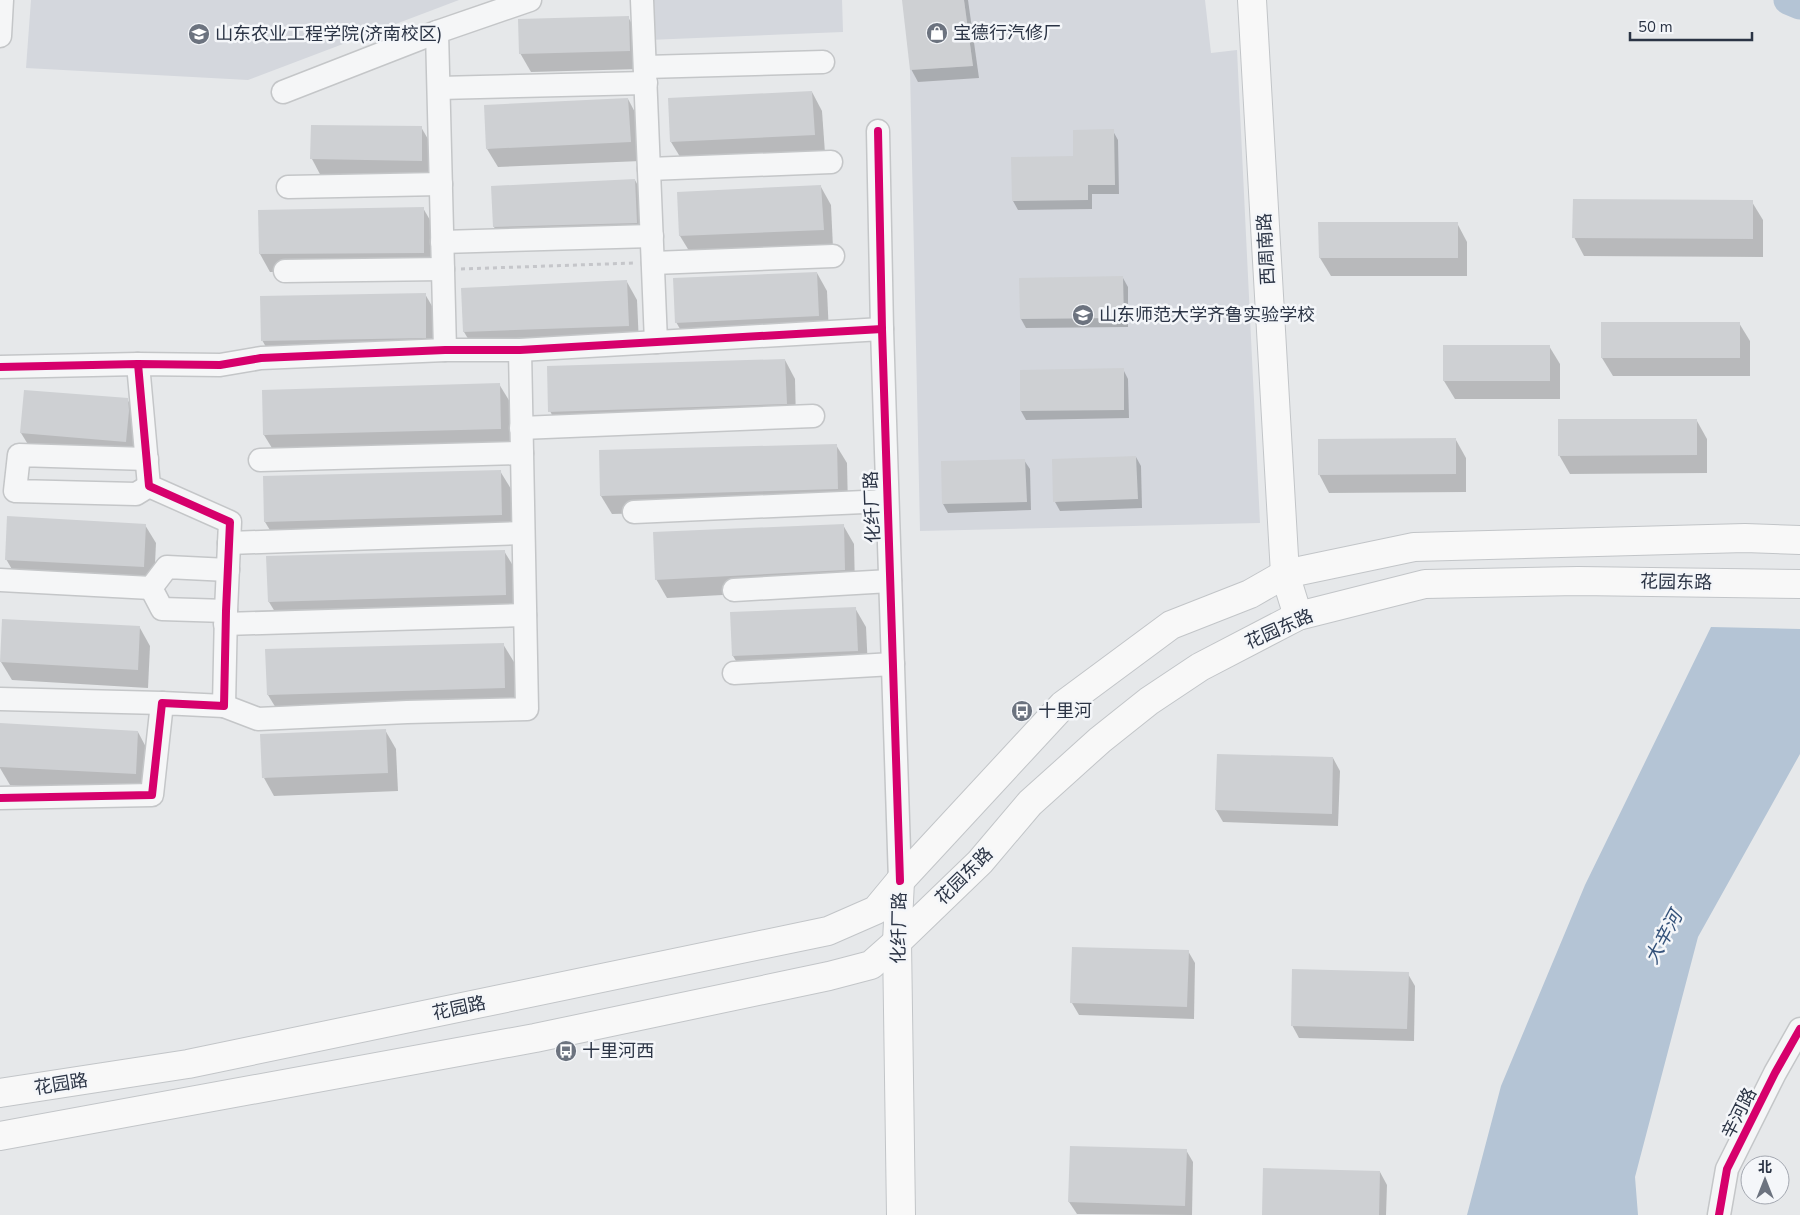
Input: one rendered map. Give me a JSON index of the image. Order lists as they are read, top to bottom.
{
  "streets": {
    "main road": [
      "西周南路",
      "化纤厂路",
      "花园东路",
      "花园路"
    ],
    "street": ["辛河路"]
  },
  "crossings": [
    ["西周南路", "花园东路"],
    ["化纤厂路", "花园东路"],
    ["化纤厂路", "花园路"]
  ],
  "water": ["大辛河"],
  "places": {
    "shop": ["宝德行汽修厂"],
    "school or university": ["山东农业工程学院(济南校区)", "山东师范大学齐鲁实验学校"],
    "bus stop": ["十里河", "十里河西"]
  },
  "scale_bar": "50 m",
  "north": "top"
}
